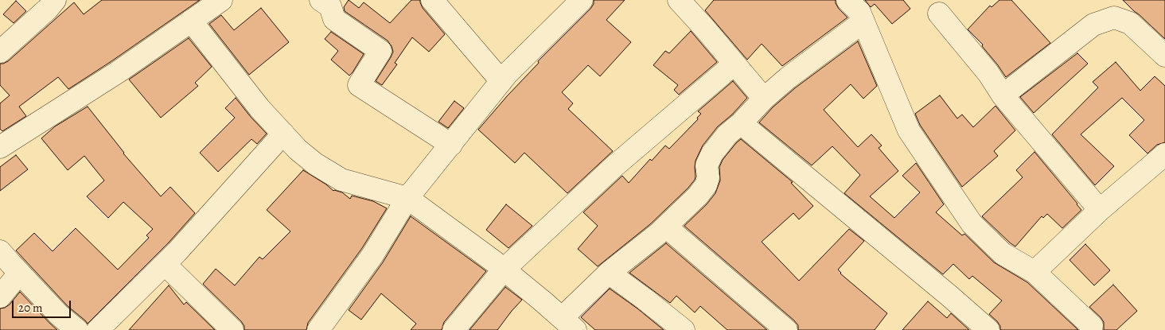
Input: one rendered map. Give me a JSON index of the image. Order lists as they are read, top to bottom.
{
  "scale_bar": "20 m"
}
